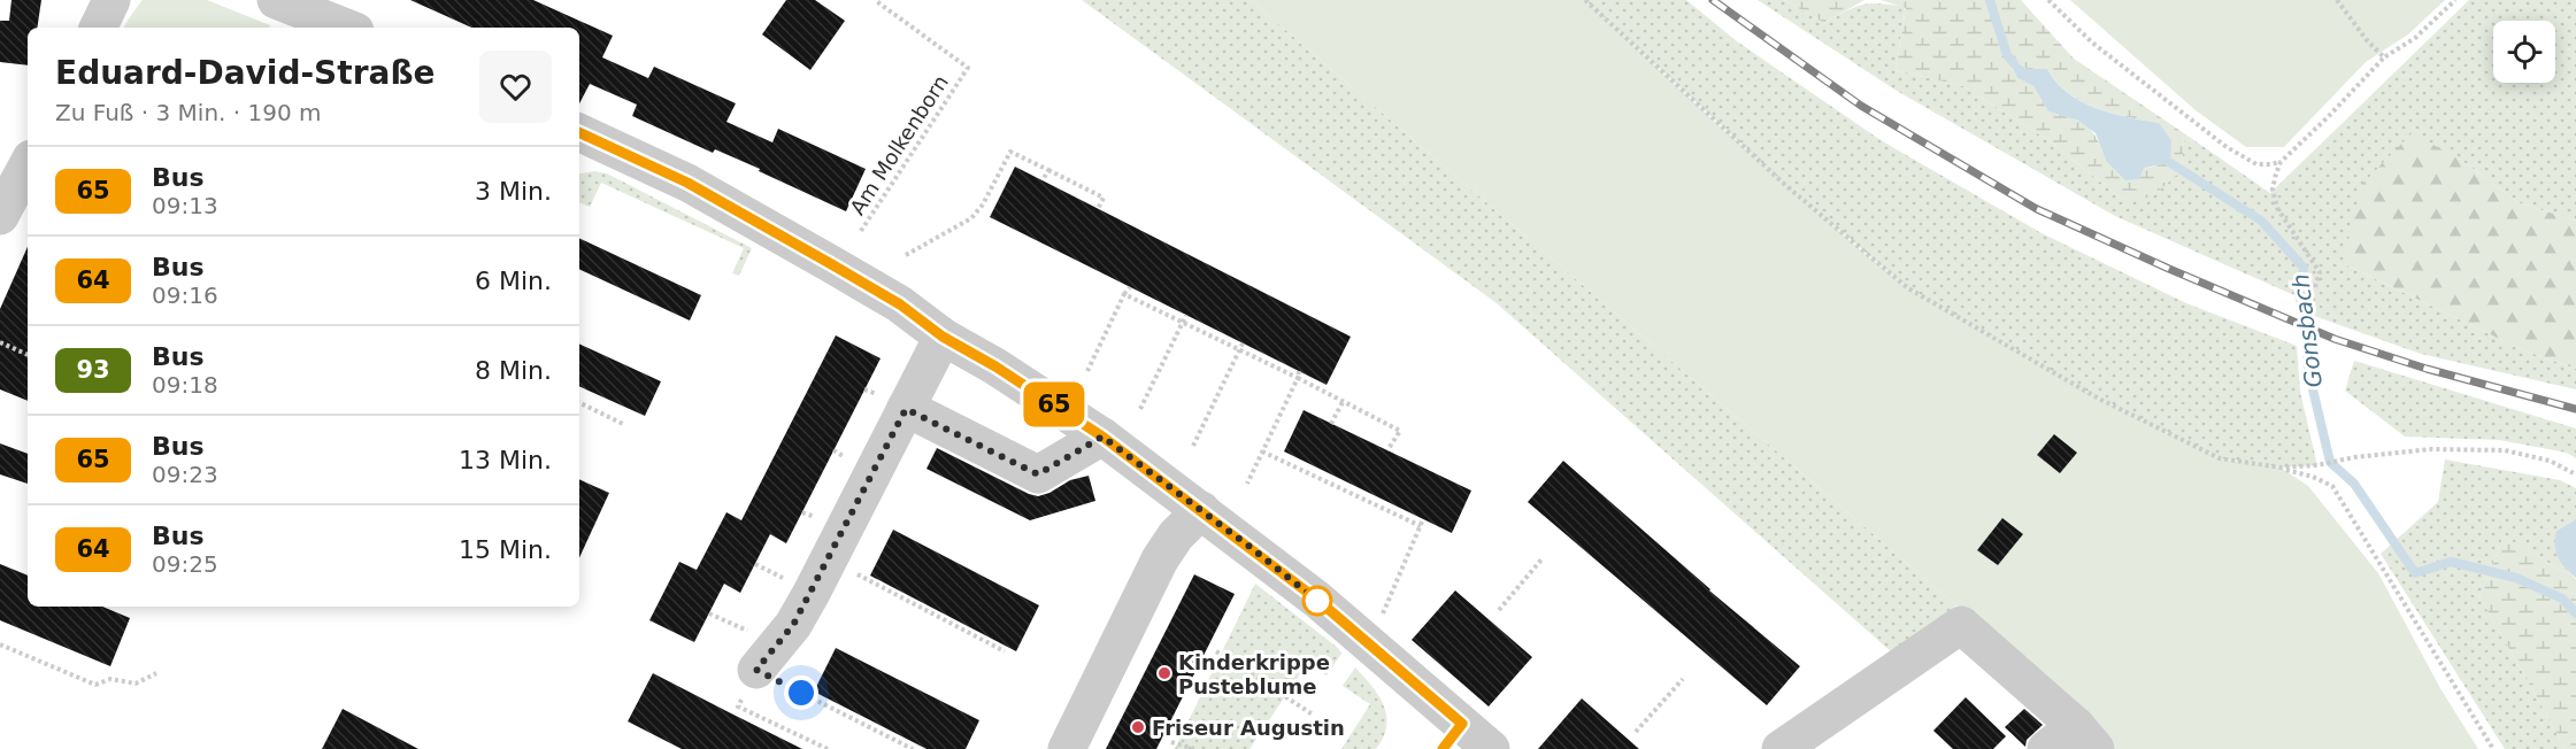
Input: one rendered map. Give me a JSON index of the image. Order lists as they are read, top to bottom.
{
  "streets": {
    "path": ["Am Molkenborn"]
  },
  "water": ["Gonsbach"],
  "places": ["Kinderkrippe Pusteblume", "Friseur Augustin"],
  "lines": ["bus line 65"],
  "page": {
    "on_map": "65",
    "heading": ["Eduard-David-Straße", "Zu Fuß · 3 Min. · 190 m"],
    "list": [
      {
        "mark": "65",
        "name": "Bus",
        "note": "09:13",
        "value": "3 Min."
      },
      {
        "mark": "64",
        "name": "Bus",
        "note": "09:16",
        "value": "6 Min."
      },
      {
        "mark": "93",
        "name": "Bus",
        "note": "09:18",
        "value": "8 Min."
      },
      {
        "mark": "65",
        "name": "Bus",
        "note": "09:23",
        "value": "13 Min."
      },
      {
        "mark": "64",
        "name": "Bus",
        "note": "09:25",
        "value": "15 Min."
      }
    ]
  }
}
